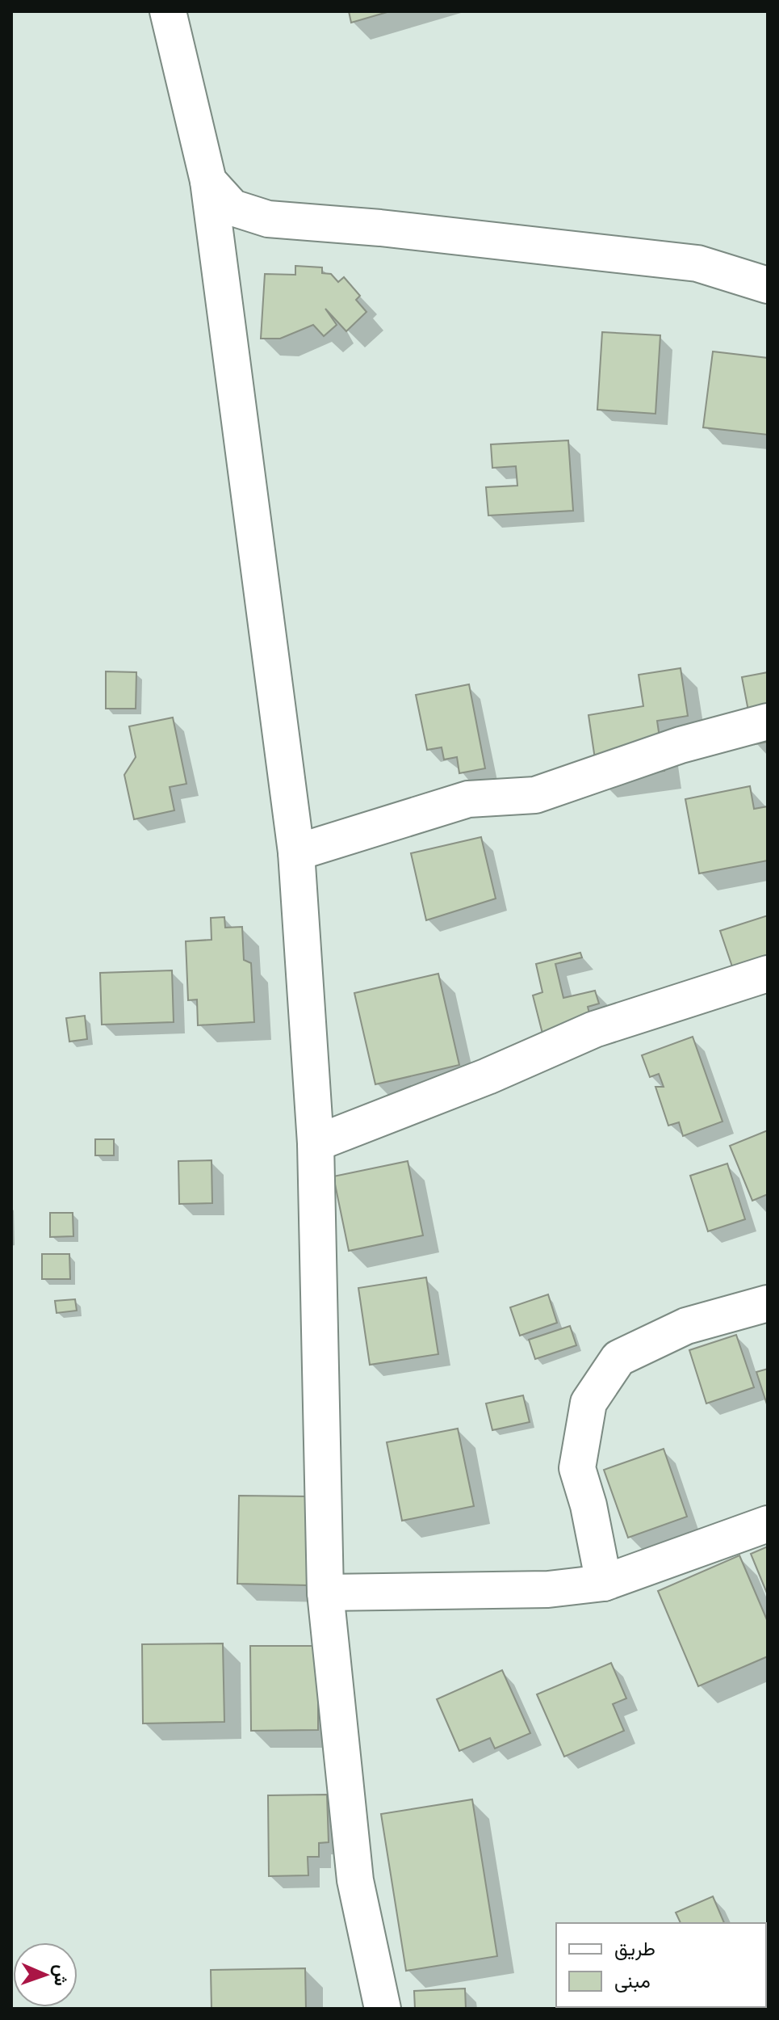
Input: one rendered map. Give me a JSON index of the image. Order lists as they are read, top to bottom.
{
  "legend": ["طريق", "مبنى"],
  "north": "right"
}
